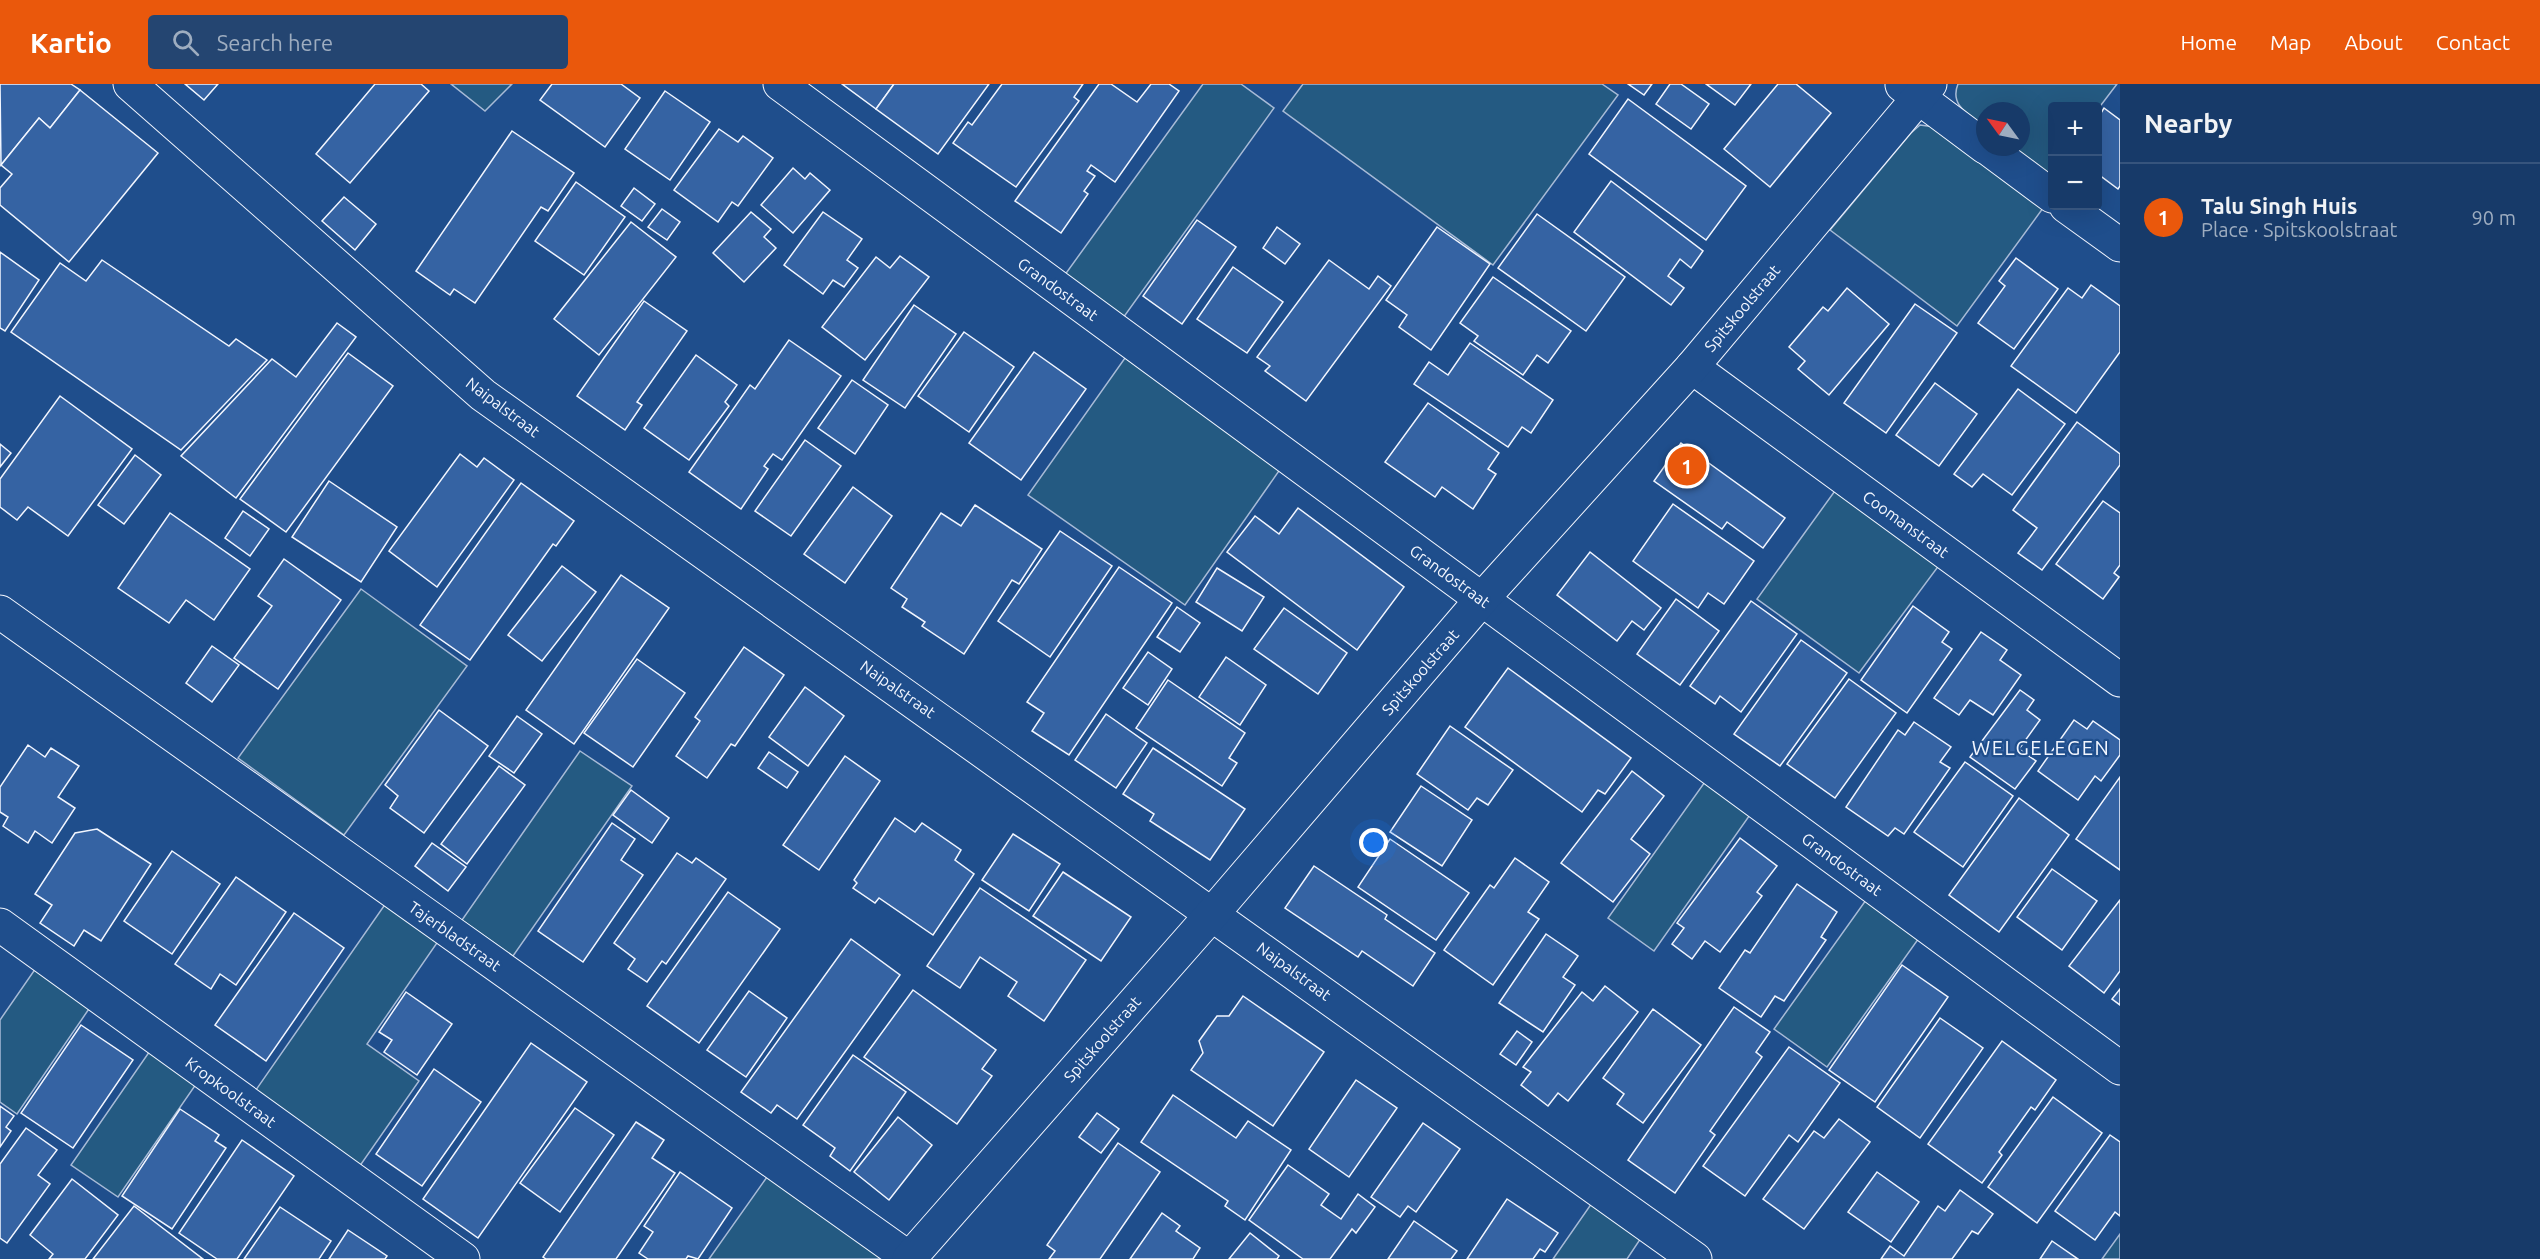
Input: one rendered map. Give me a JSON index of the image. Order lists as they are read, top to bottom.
{
  "streets": {
    "street": [
      "Grandostraat",
      "Spitskoolstraat",
      "Naipalstraat",
      "Coomanstraat",
      "Tajerbladstraat",
      "Kropkoolstraat"
    ]
  },
  "crossings": [
    ["Grandostraat", "Spitskoolstraat"],
    ["Spitskoolstraat", "Naipalstraat"],
    ["Spitskoolstraat", "Coomanstraat"],
    ["Spitskoolstraat", "Tajerbladstraat"]
  ],
  "districts": ["WELGELEGEN"],
  "north": "top left",
  "page": {
    "header": "Kartio",
    "search": "Search here",
    "nav": [
      "Home",
      "Map",
      "About",
      "Contact"
    ],
    "heading": "Nearby",
    "map_buttons": ["+", "−"],
    "list": [
      {
        "mark": "1",
        "name": "Talu Singh Huis",
        "note": "Place · Spitskoolstraat",
        "value": "90 m"
      }
    ],
    "pins": "1"
  }
}
